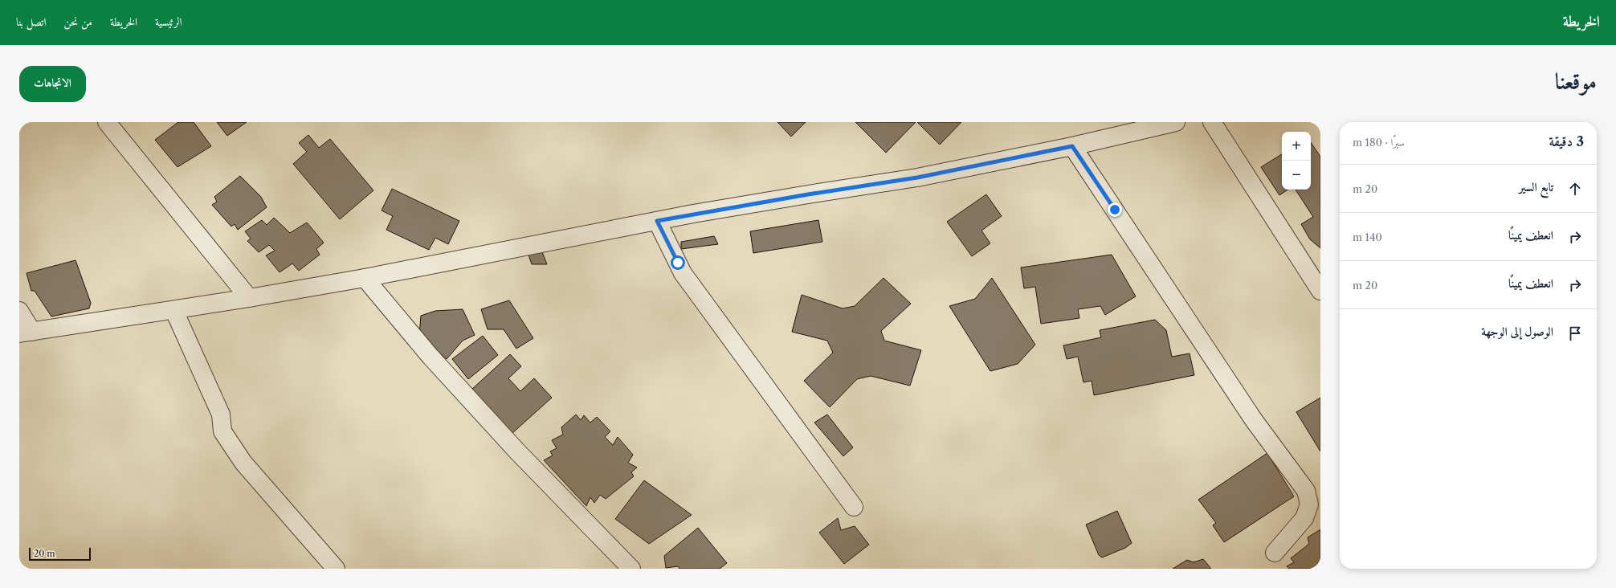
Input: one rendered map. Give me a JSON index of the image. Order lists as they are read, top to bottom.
{
  "scale_bar": "20 m",
  "page": {
    "header": "الخريطة",
    "nav": [
      "الرئيسية",
      "الخريطة",
      "من نحن",
      "اتصل بنا"
    ],
    "title": "موقعنا",
    "buttons": "الاتجاهات",
    "heading": ["3 دقيقة", "سيرًا · 180 m"],
    "map_buttons": ["+", "−"],
    "list": [
      ["تابع السير", "20 m"],
      ["انعطف يمينًا", "140 m"],
      ["انعطف يمينًا", "20 m"],
      "الوصول إلى الوجهة"
    ],
    "scale": "20 m"
  }
}
